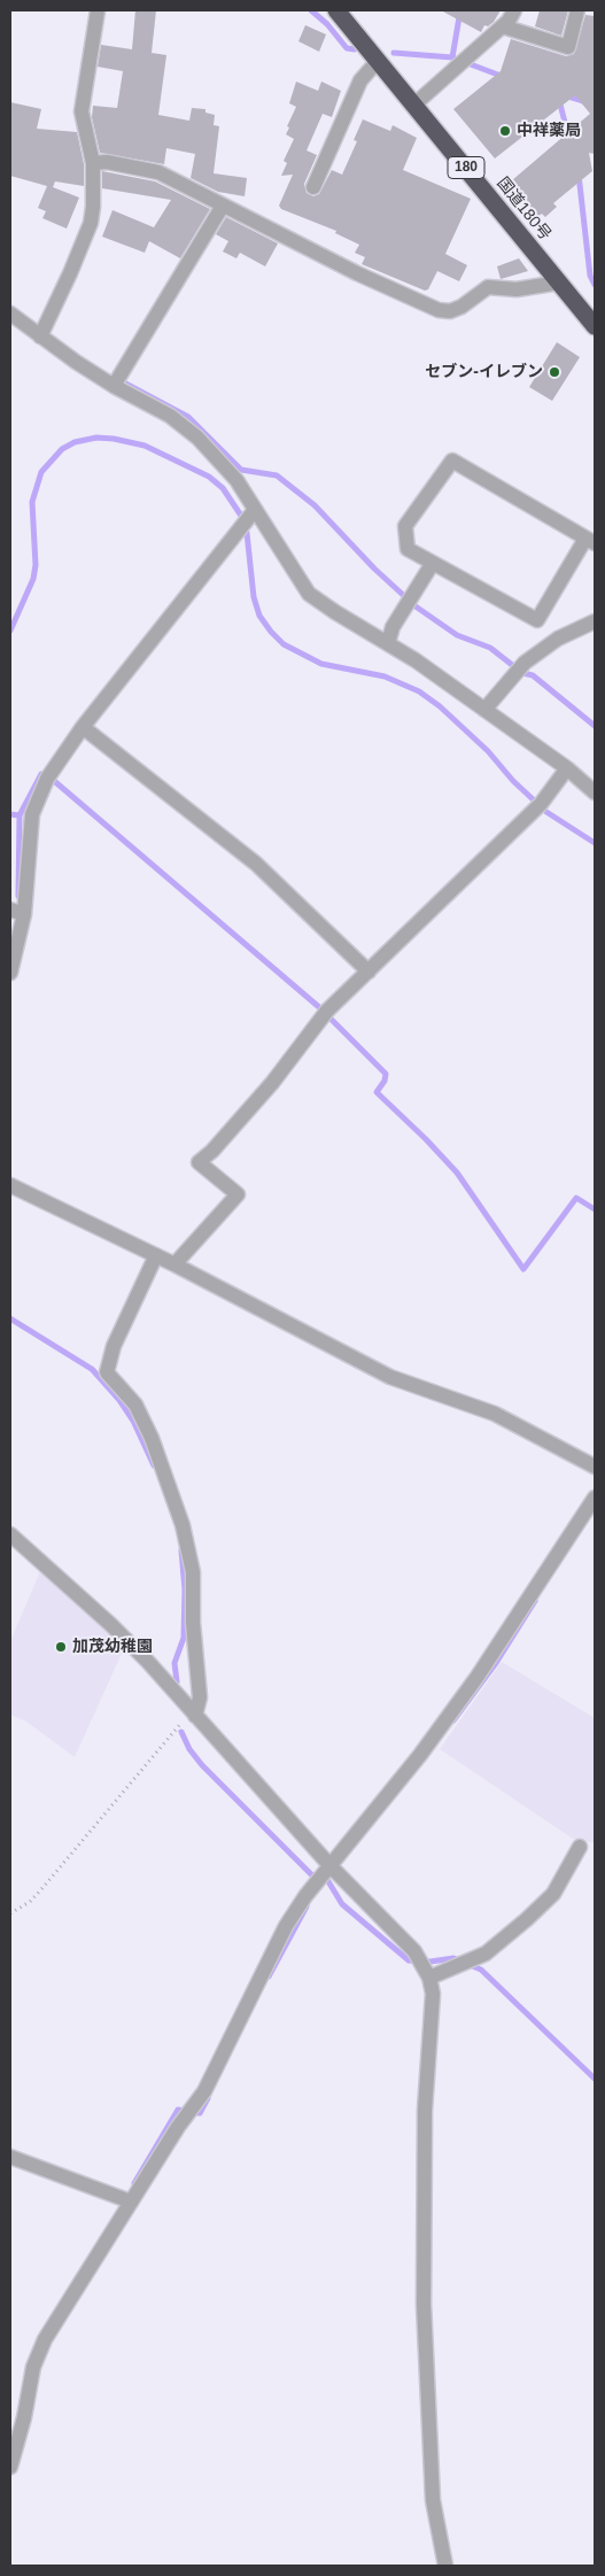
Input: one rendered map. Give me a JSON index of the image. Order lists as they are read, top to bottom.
{
  "streets": {
    "highway": ["180", "国道180号"]
  },
  "places": ["中祥薬局", "セブン-イレブン", "加茂幼稚園"]
}
